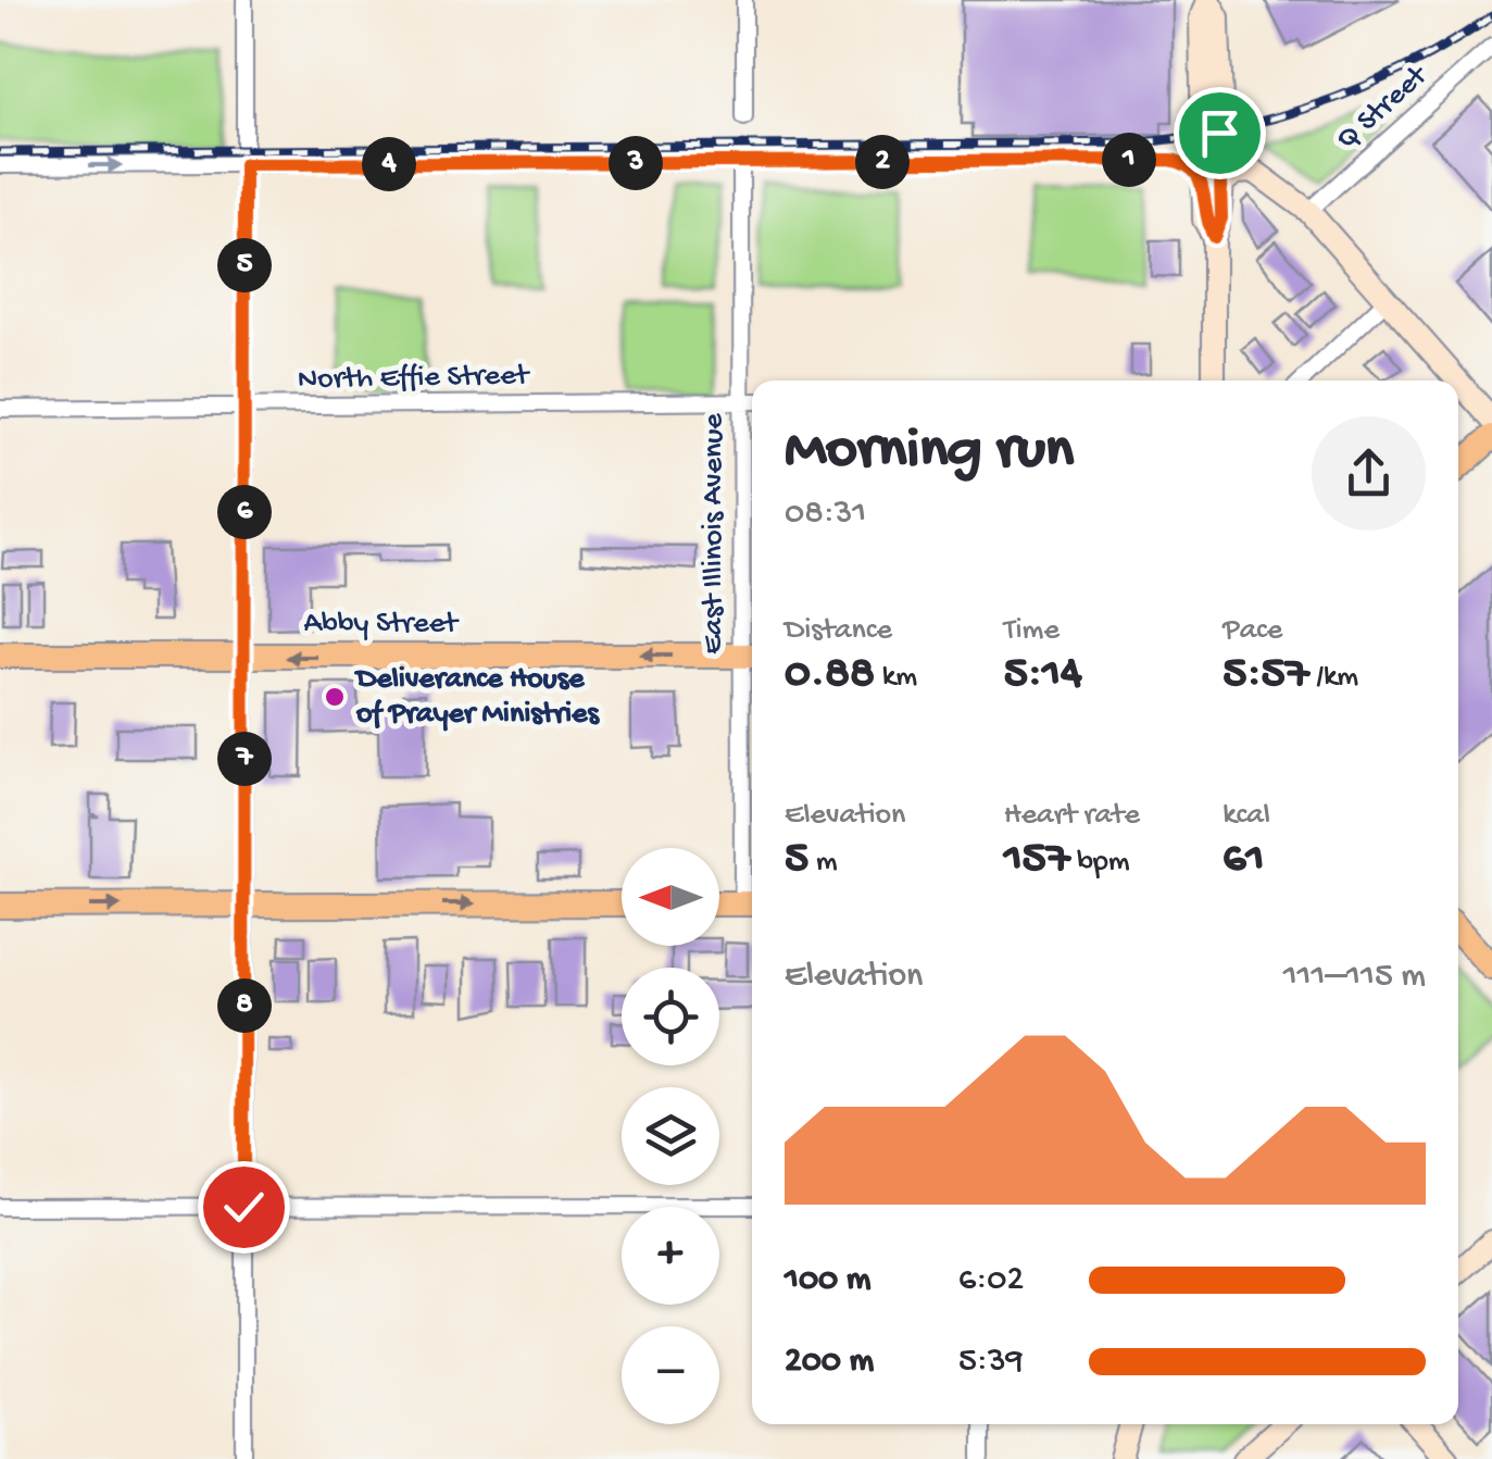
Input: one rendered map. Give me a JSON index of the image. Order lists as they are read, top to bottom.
{
  "streets": {
    "main road": ["Abby Street"],
    "street": ["Q Street", "North Effie Street", "East Illinois Avenue"]
  },
  "crossings": [
    ["North Effie Street", "East Illinois Avenue"],
    ["East Illinois Avenue", "Abby Street"]
  ],
  "one_way": ["Abby Street"],
  "places": ["Deliverance House of Prayer Ministries"],
  "north": "left",
  "page": {
    "pins": [
      "1",
      "2",
      "3",
      "4",
      "5",
      "6",
      "7",
      "8"
    ],
    "heading": ["Morning run", "08:31"],
    "stats": [
      ["Distance", "0.88 km"],
      ["Time", "5:14"],
      ["Pace", "5:57 /km"],
      ["Elevation", "5 m"],
      ["Heart rate", "157 bpm"],
      ["kcal", "61"]
    ],
    "map_buttons": ["+", "−"],
    "chart": ["Elevation", "111–115 m"],
    "list": [
      {
        "name": "100 m",
        "note": "6:02"
      },
      {
        "name": "200 m",
        "note": "5:39"
      }
    ]
  }
}
